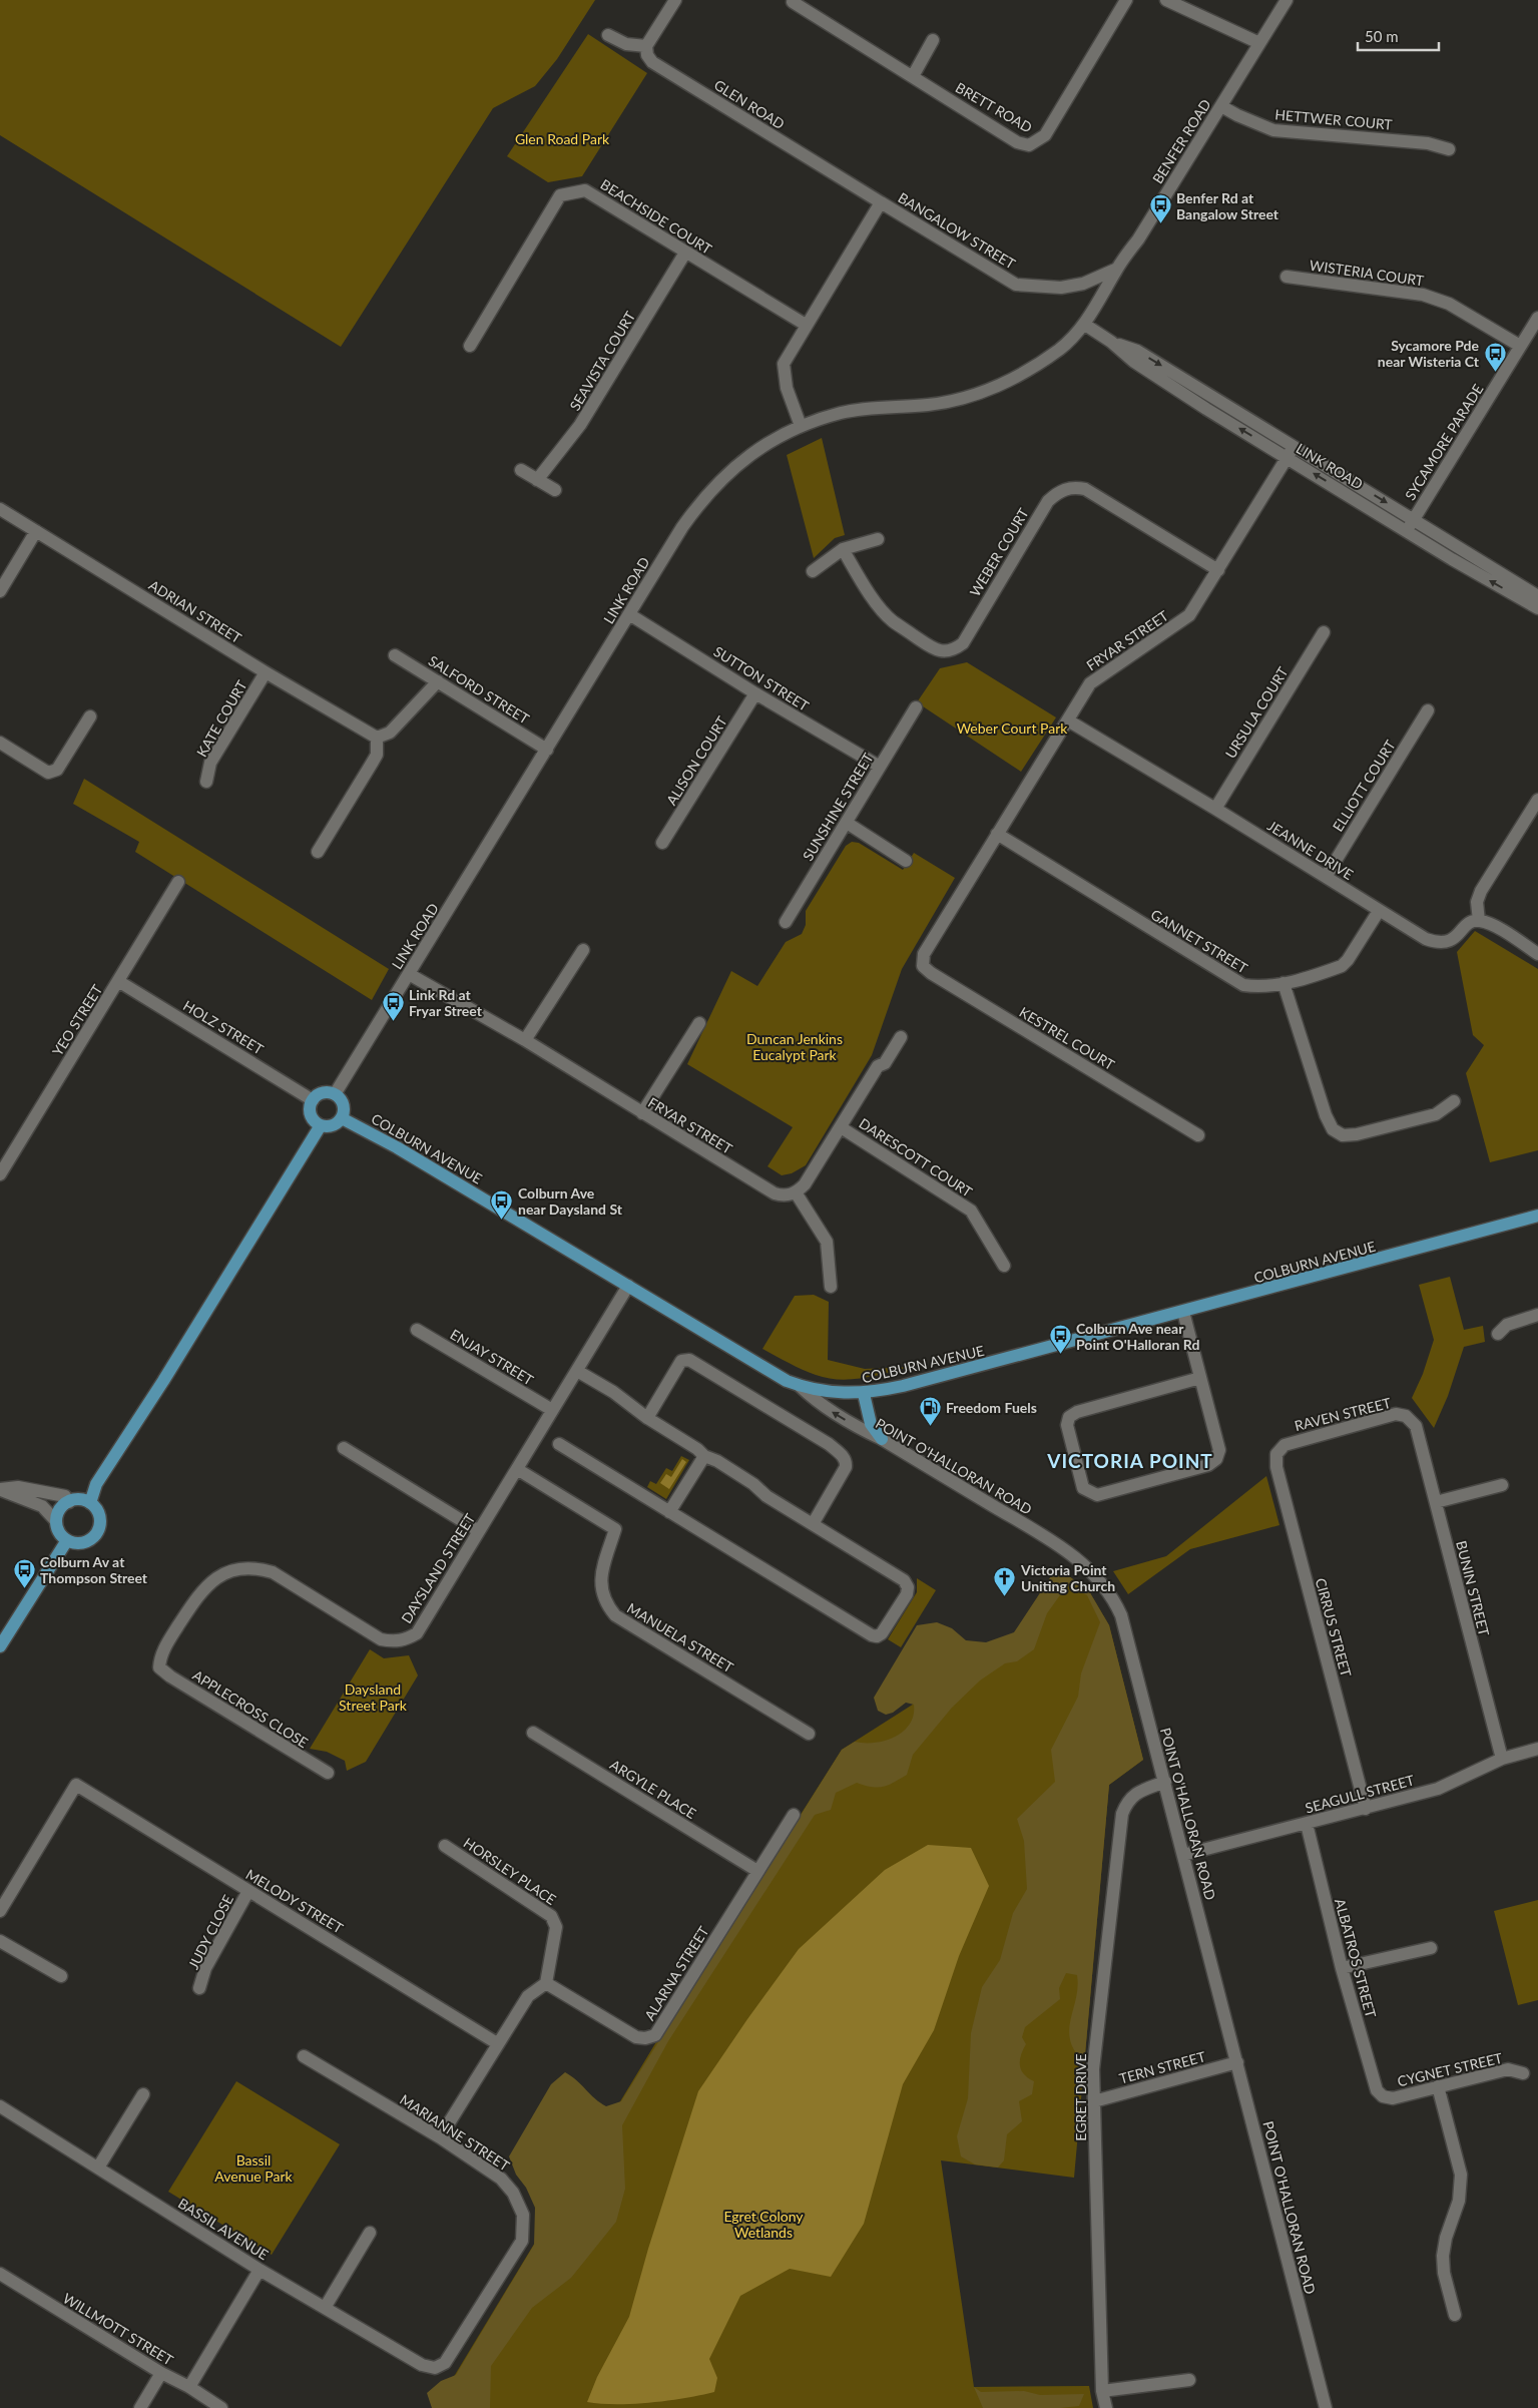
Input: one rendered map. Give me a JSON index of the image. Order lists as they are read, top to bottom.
{
  "streets": {
    "main road": ["COLBURN AVENUE"],
    "street": [
      "GLEN ROAD",
      "BRETT ROAD",
      "HETTWER COURT",
      "BENFER ROAD",
      "BEACHSIDE COURT",
      "BANGALOW STREET",
      "WISTERIA COURT",
      "SEAVISTA COURT",
      "SYCAMORE PARADE",
      "LINK ROAD",
      "WEBER COURT",
      "ADRIAN STREET",
      "FRYAR STREET",
      "SUTTON STREET",
      "SALFORD STREET",
      "URSULA COURT",
      "KATE COURT",
      "ALISON COURT",
      "ELLIOTT COURT",
      "SUNSHINE STREET",
      "JEANNE DRIVE",
      "GANNET STREET",
      "YEO STREET",
      "HOLZ STREET",
      "KESTREL COURT",
      "DARESCOTT COURT",
      "ENJAY STREET",
      "RAVEN STREET",
      "POINT O'HALLORAN ROAD",
      "DAYSLAND STREET",
      "BUNIN STREET",
      "CIRRUS STREET",
      "MANUELA STREET",
      "APPLECROSS CLOSE",
      "ARGYLE PLACE",
      "SEAGULL STREET",
      "HORSLEY PLACE",
      "MELODY STREET",
      "JUDY CLOSE",
      "ALBATROS STREET",
      "ALARNA STREET",
      "TERN STREET",
      "CYGNET STREET",
      "EGRET DRIVE",
      "MARIANNE STREET",
      "BASSIL AVENUE",
      "WILLMOTT STREET"
    ]
  },
  "crossings": [
    ["GLEN ROAD", "BANGALOW STREET"],
    ["HETTWER COURT", "BENFER ROAD"],
    ["BENFER ROAD", "BANGALOW STREET"],
    ["BENFER ROAD", "LINK ROAD"],
    ["BEACHSIDE COURT", "BANGALOW STREET"],
    ["BEACHSIDE COURT", "SEAVISTA COURT"],
    ["BANGALOW STREET", "LINK ROAD"],
    ["WISTERIA COURT", "SYCAMORE PARADE"],
    ["SYCAMORE PARADE", "LINK ROAD"],
    ["LINK ROAD", "FRYAR STREET"],
    ["LINK ROAD", "SUTTON STREET"],
    ["LINK ROAD", "SALFORD STREET"],
    ["LINK ROAD", "HOLZ STREET"],
    ["LINK ROAD", "COLBURN AVENUE"],
    ["WEBER COURT", "FRYAR STREET"],
    ["ADRIAN STREET", "KATE COURT"],
    ["FRYAR STREET", "JEANNE DRIVE"],
    ["FRYAR STREET", "GANNET STREET"],
    ["FRYAR STREET", "KESTREL COURT"],
    ["SUTTON STREET", "ALISON COURT"],
    ["SUTTON STREET", "SUNSHINE STREET"],
    ["URSULA COURT", "JEANNE DRIVE"],
    ["ELLIOTT COURT", "JEANNE DRIVE"],
    ["JEANNE DRIVE", "GANNET STREET"],
    ["YEO STREET", "HOLZ STREET"],
    ["HOLZ STREET", "COLBURN AVENUE"],
    ["COLBURN AVENUE", "POINT O'HALLORAN ROAD"],
    ["COLBURN AVENUE", "DAYSLAND STREET"],
    ["ENJAY STREET", "DAYSLAND STREET"],
    ["RAVEN STREET", "BUNIN STREET"],
    ["RAVEN STREET", "CIRRUS STREET"],
    ["POINT O'HALLORAN ROAD", "SEAGULL STREET"],
    ["POINT O'HALLORAN ROAD", "TERN STREET"],
    ["POINT O'HALLORAN ROAD", "EGRET DRIVE"],
    ["DAYSLAND STREET", "MANUELA STREET"],
    ["DAYSLAND STREET", "APPLECROSS CLOSE"],
    ["BUNIN STREET", "SEAGULL STREET"],
    ["CIRRUS STREET", "SEAGULL STREET"],
    ["ARGYLE PLACE", "ALARNA STREET"],
    ["SEAGULL STREET", "ALBATROS STREET"],
    ["HORSLEY PLACE", "ALARNA STREET"],
    ["MELODY STREET", "JUDY CLOSE"],
    ["ALBATROS STREET", "CYGNET STREET"],
    ["TERN STREET", "EGRET DRIVE"],
    ["MARIANNE STREET", "BASSIL AVENUE"]
  ],
  "districts": ["VICTORIA POINT"],
  "parks": [
    "Glen Road Park",
    "Weber Court Park",
    "Duncan Jenkins Eucalypt Park",
    "Daysland Street Park",
    "Bassil Avenue Park",
    "Egret Colony Wetlands"
  ],
  "places": {
    "bus stop": [
      "Benfer Rd at Bangalow Street",
      "Sycamore Pde near Wisteria Ct",
      "Link Rd at Fryar Street",
      "Colburn Ave near Daysland St",
      "Colburn Ave near Point O'Halloran Rd",
      "Colburn Av at Thompson Street"
    ],
    "fuel station": ["Freedom Fuels"],
    "church": ["Victoria Point Uniting Church"]
  },
  "scale_bar": "50 m"
}
